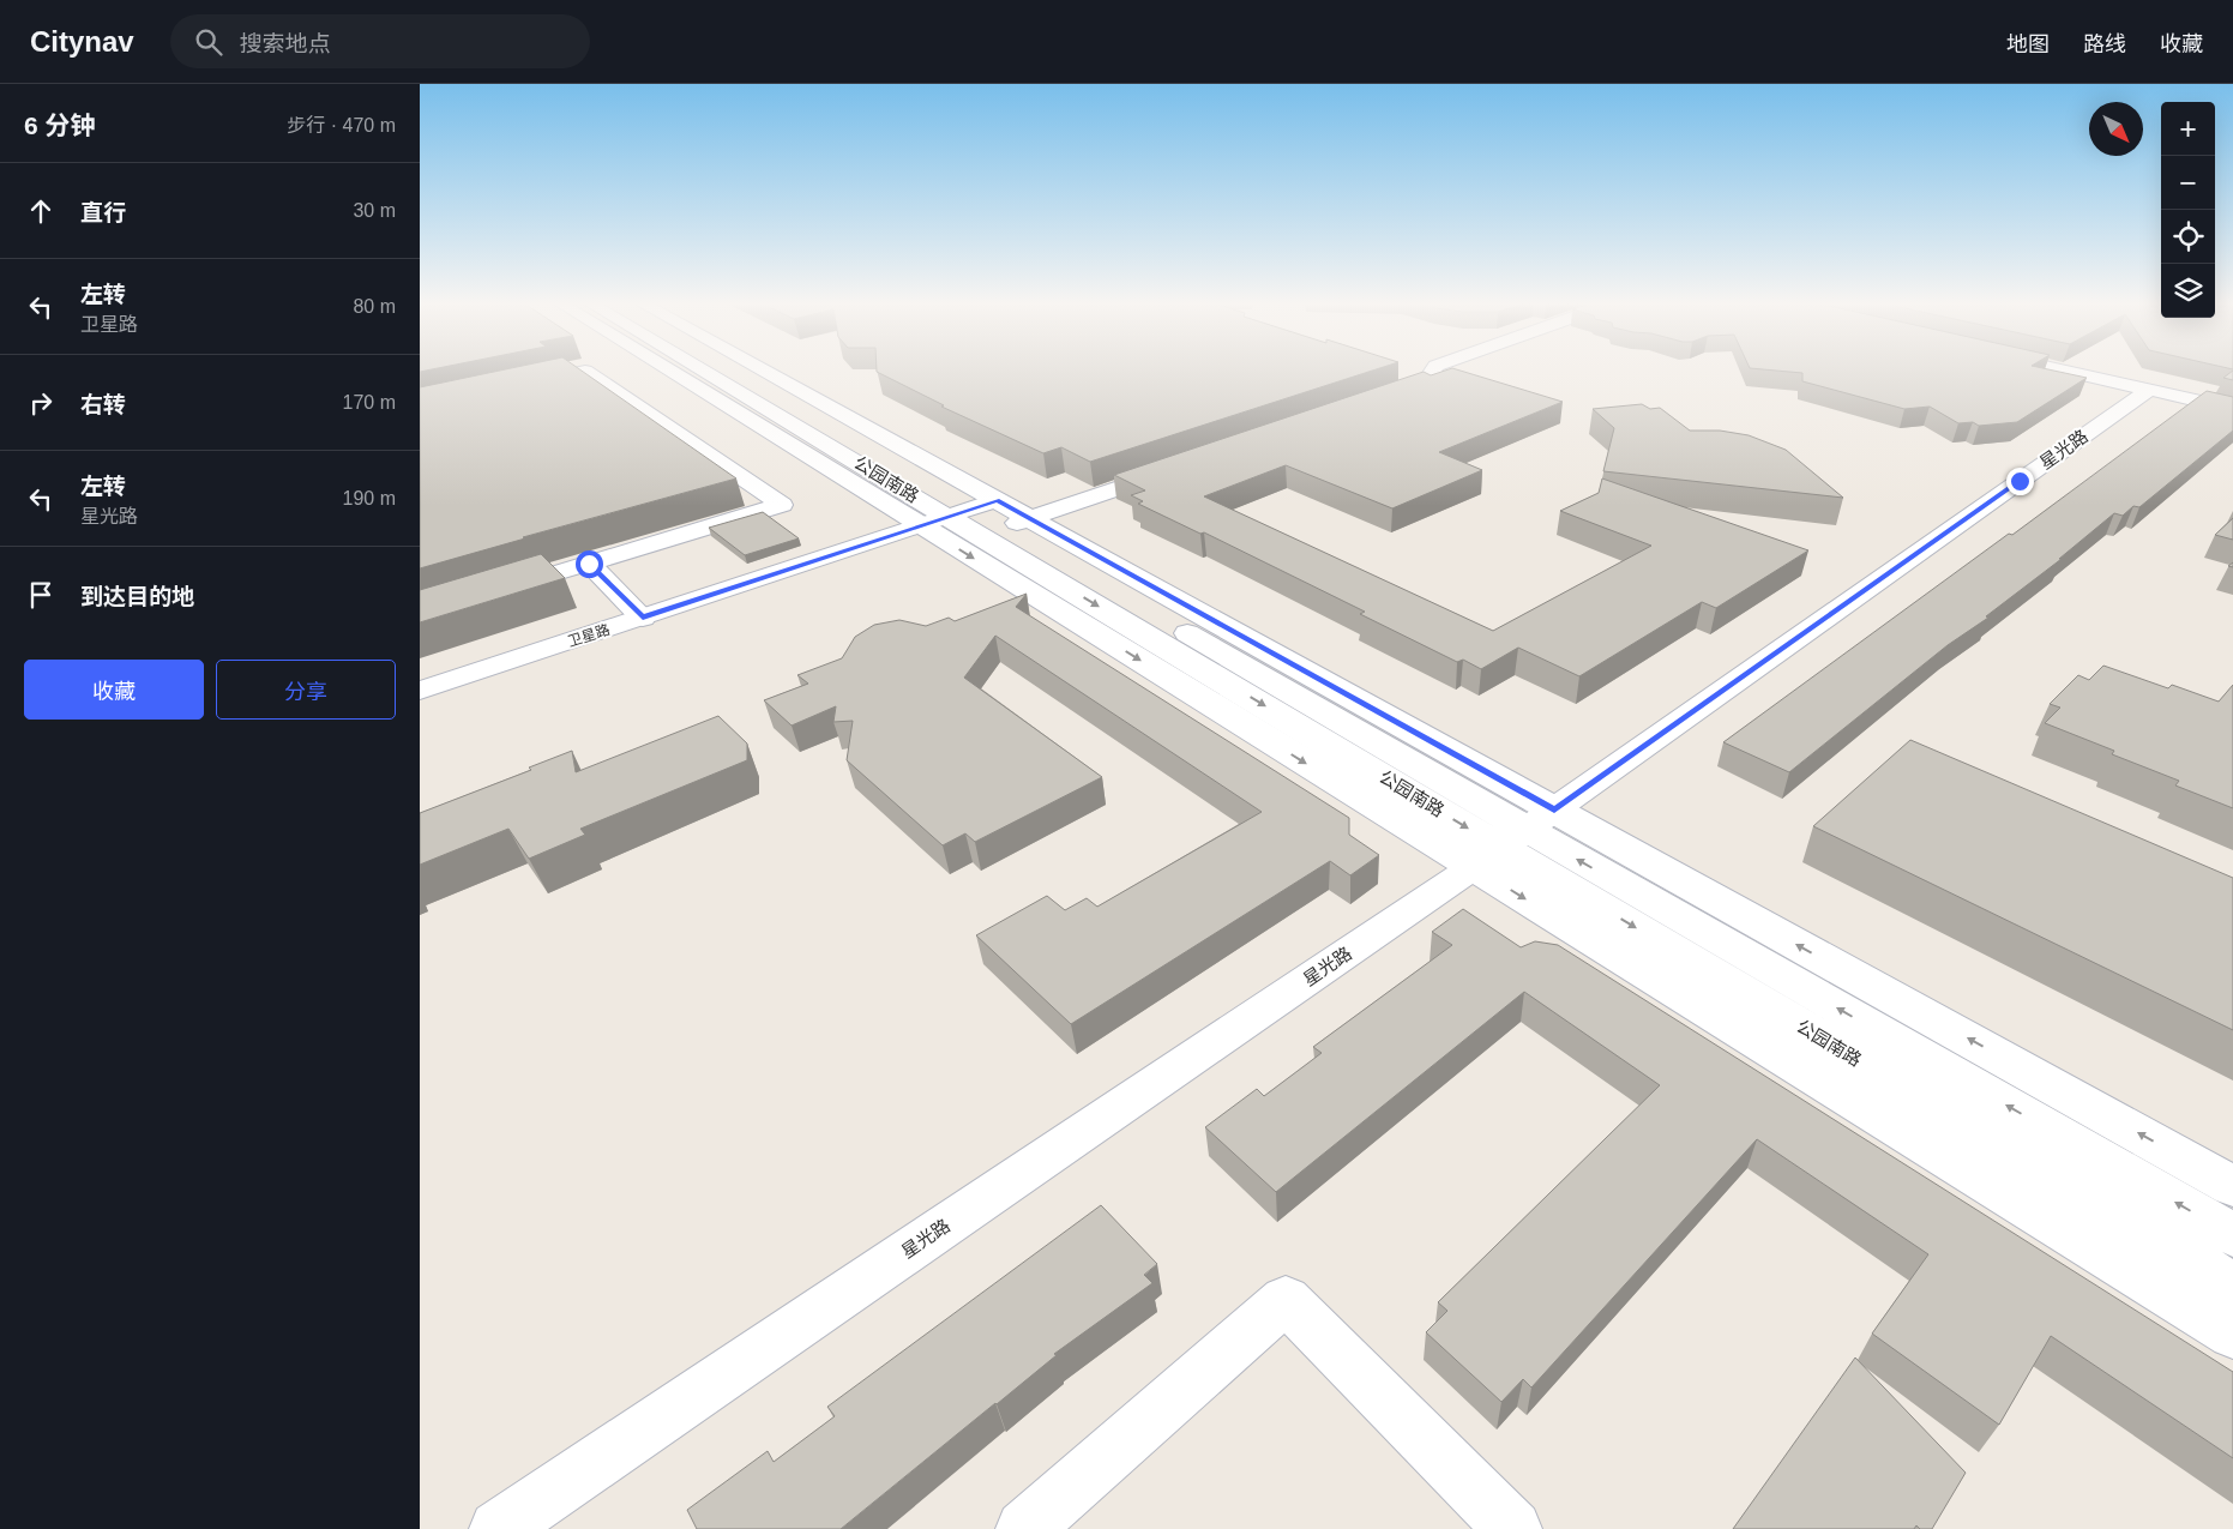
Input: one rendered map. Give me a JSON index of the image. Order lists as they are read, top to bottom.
{
  "streets": {
    "street": ["星光路", "公园南路", "卫星路"]
  },
  "crossings": [
    ["星光路", "公园南路"],
    ["公园南路", "卫星路"]
  ],
  "north": "bottom right",
  "page": {
    "header": "Citynav",
    "search": "搜索地点",
    "nav": ["地图", "路线", "收藏"],
    "heading": ["6 分钟", "步行 · 470 m"],
    "map_buttons": ["+", "−"],
    "list": [
      ["直行", "30 m"],
      ["左转", "卫星路", "80 m"],
      ["右转", "170 m"],
      ["左转", "星光路", "190 m"],
      "到达目的地"
    ],
    "buttons": ["收藏", "分享"]
  }
}
